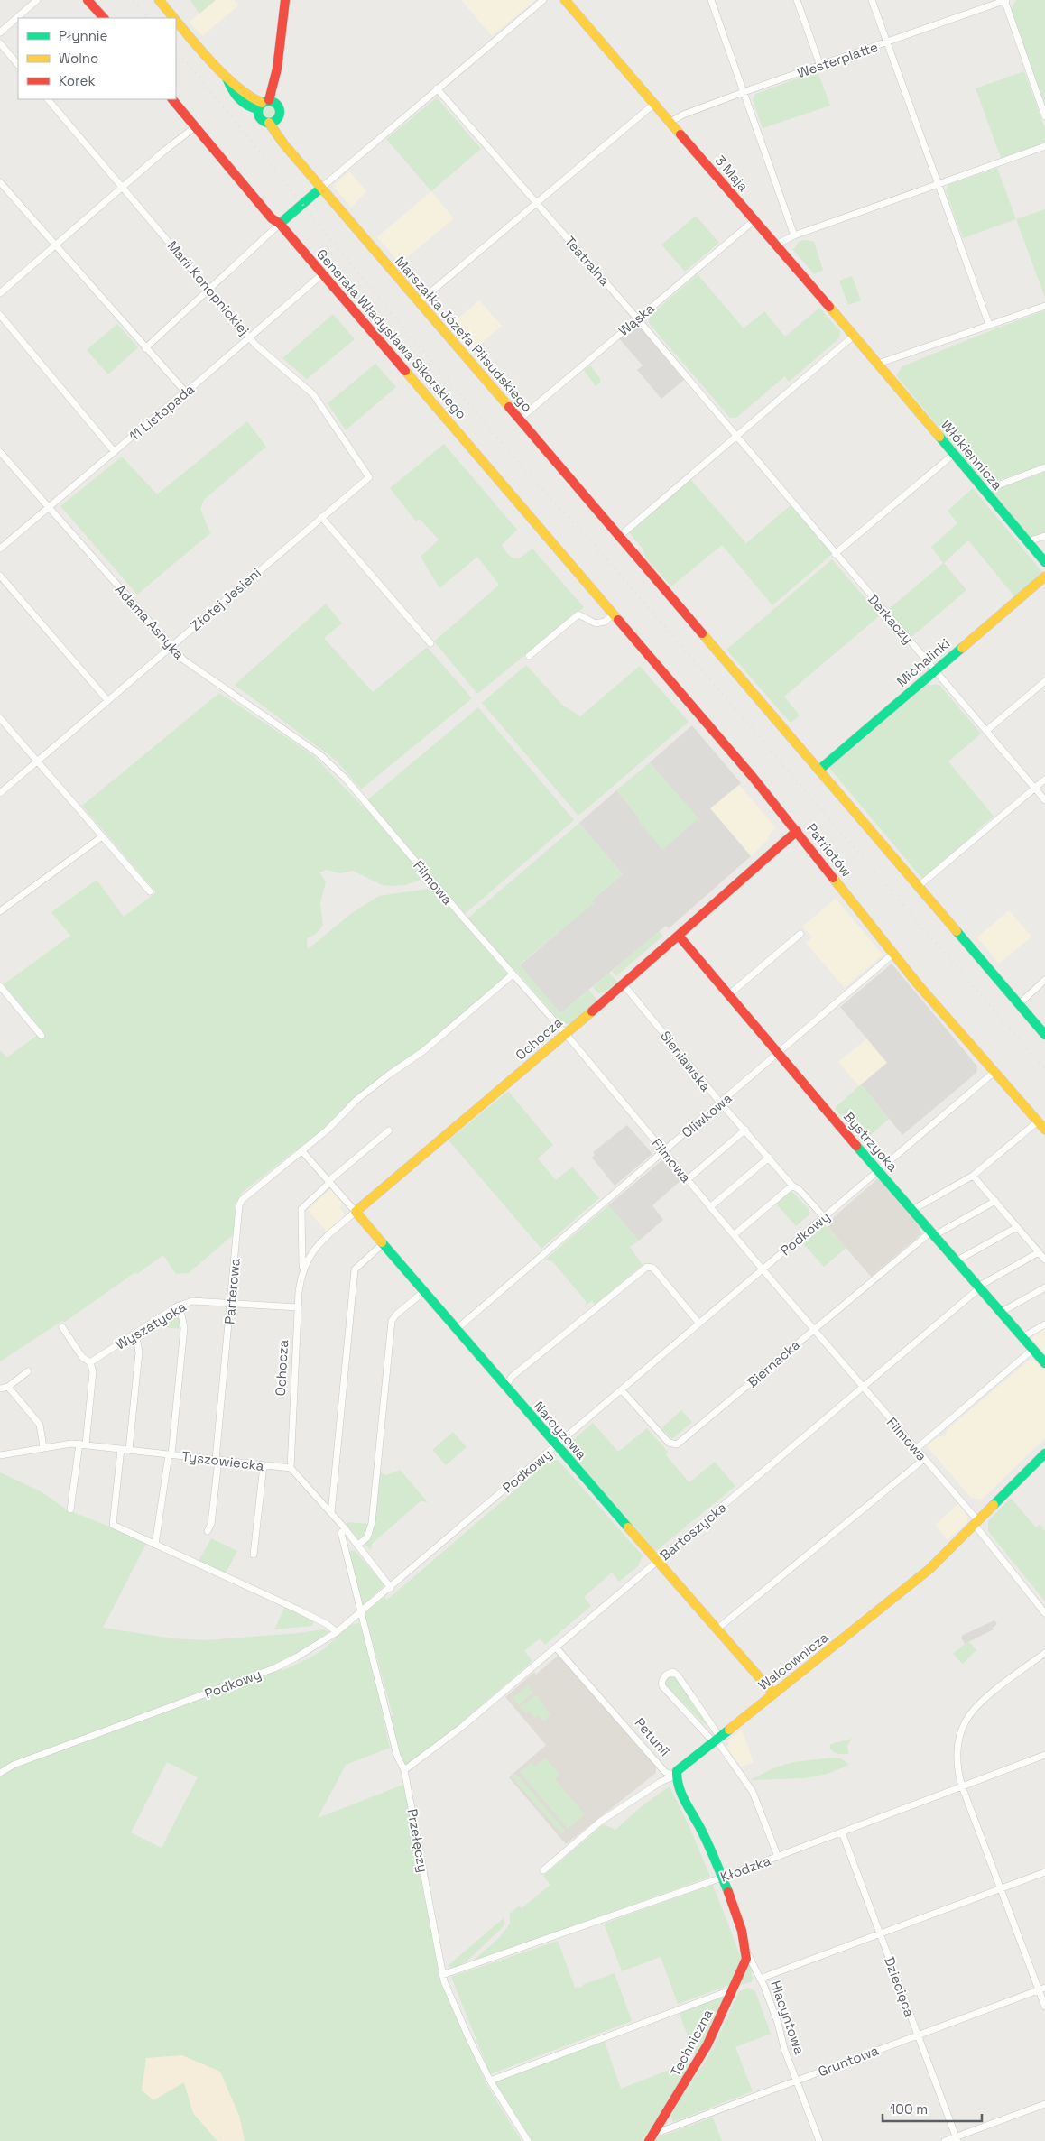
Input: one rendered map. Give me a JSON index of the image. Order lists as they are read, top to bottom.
{
  "streets": {
    "street": [
      "Westerplatte",
      "3 Maja",
      "Teatralna",
      "Marii Konopnickiej",
      "Wąska",
      "Generała Władysława Sikorskiego",
      "Marszałka Józefa Piłsudskiego",
      "11 Listopada",
      "Włókiennicza",
      "Złotej Jesieni",
      "Derkaczy",
      "Adama Asnyka",
      "Michalinki",
      "Patriotów",
      "Filmowa",
      "Ochocza",
      "Sieniawska",
      "Oliwkowa",
      "Bystrzycka",
      "Podkowy",
      "Parterowa",
      "Wyszatycka",
      "Biernacka",
      "Narcyzowa",
      "Tyszowiecka",
      "Bartoszycka",
      "Walcownicza",
      "Petunii",
      "Przełęczy",
      "Kłodzka",
      "Dziecięca",
      "Hiacyntowa",
      "Techniczna",
      "Gruntowa"
    ]
  },
  "crossings": [
    ["Westerplatte", "3 Maja"],
    ["3 Maja", "Wąska"],
    ["3 Maja", "Włókiennicza"],
    ["Teatralna", "Wąska"],
    ["Teatralna", "Derkaczy"],
    ["Marii Konopnickiej", "11 Listopada"],
    ["Marii Konopnickiej", "Złotej Jesieni"],
    ["Wąska", "Marszałka Józefa Piłsudskiego"],
    ["Generała Władysława Sikorskiego", "11 Listopada"],
    ["Generała Władysława Sikorskiego", "Patriotów"],
    ["11 Listopada", "Adama Asnyka"],
    ["Złotej Jesieni", "Adama Asnyka"],
    ["Derkaczy", "Michalinki"],
    ["Adama Asnyka", "Filmowa"],
    ["Patriotów", "Ochocza"],
    ["Patriotów", "Oliwkowa"],
    ["Patriotów", "Podkowy"],
    ["Filmowa", "Ochocza"],
    ["Filmowa", "Oliwkowa"],
    ["Filmowa", "Podkowy"],
    ["Filmowa", "Parterowa"],
    ["Filmowa", "Biernacka"],
    ["Filmowa", "Bartoszycka"],
    ["Filmowa", "Walcownicza"],
    ["Ochocza", "Sieniawska"],
    ["Ochocza", "Bystrzycka"],
    ["Ochocza", "Wyszatycka"],
    ["Ochocza", "Narcyzowa"],
    ["Ochocza", "Tyszowiecka"],
    ["Sieniawska", "Oliwkowa"],
    ["Sieniawska", "Podkowy"],
    ["Oliwkowa", "Bystrzycka"],
    ["Oliwkowa", "Narcyzowa"],
    ["Bystrzycka", "Podkowy"],
    ["Bystrzycka", "Biernacka"],
    ["Bystrzycka", "Bartoszycka"],
    ["Podkowy", "Biernacka"],
    ["Podkowy", "Narcyzowa"],
    ["Podkowy", "Przełęczy"],
    ["Parterowa", "Wyszatycka"],
    ["Parterowa", "Narcyzowa"],
    ["Parterowa", "Tyszowiecka"],
    ["Narcyzowa", "Bartoszycka"],
    ["Narcyzowa", "Walcownicza"],
    ["Bartoszycka", "Petunii"],
    ["Bartoszycka", "Przełęczy"],
    ["Walcownicza", "Petunii"],
    ["Przełęczy", "Kłodzka"],
    ["Kłodzka", "Dziecięca"],
    ["Kłodzka", "Hiacyntowa"],
    ["Dziecięca", "Gruntowa"],
    ["Hiacyntowa", "Techniczna"],
    ["Hiacyntowa", "Gruntowa"],
    ["Techniczna", "Gruntowa"]
  ],
  "legend": ["Płynnie", "Wolno", "Korek"],
  "scale_bar": "100 m"
}
